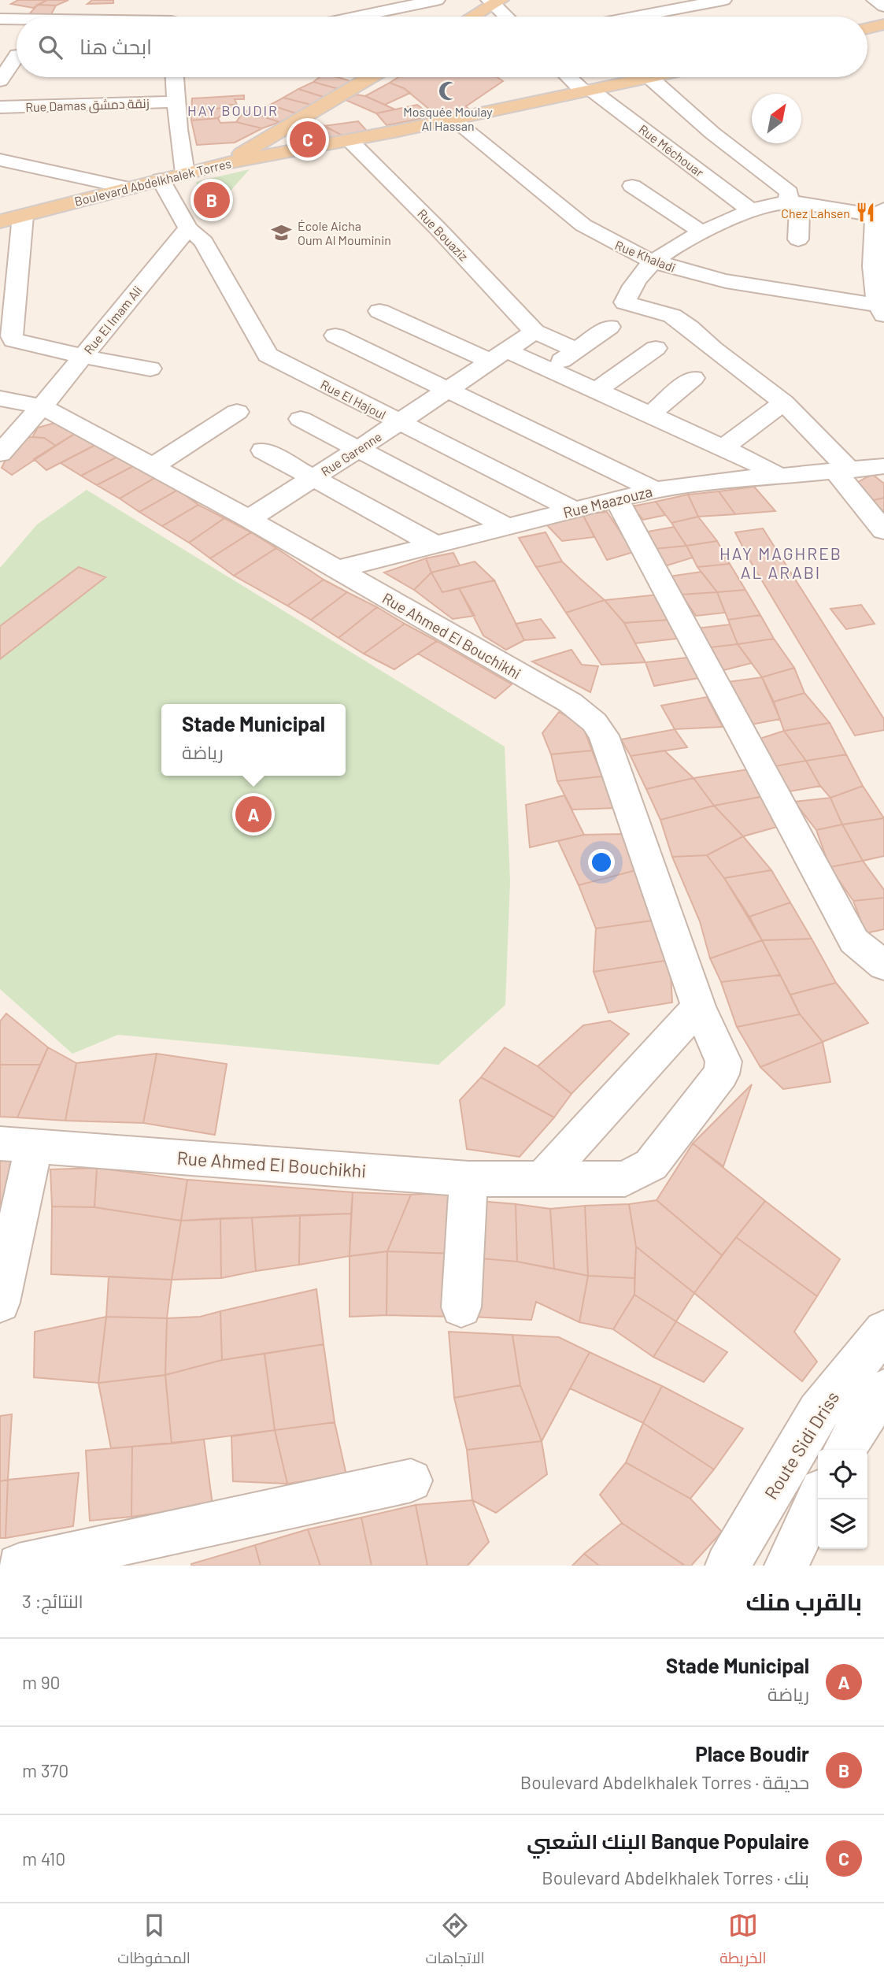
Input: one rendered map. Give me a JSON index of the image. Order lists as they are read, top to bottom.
{
  "streets": {
    "main road": ["Boulevard Abdelkhalek Torres"],
    "street": [
      "Rue Damas زنقة دمشق",
      "Rue Méchouar",
      "Rue Bouaziz",
      "Rue Khaladi",
      "Rue El Imam Ali",
      "Rue El Hajoul",
      "Rue Garenne",
      "Rue Maazouza",
      "Rue Ahmed El Bouchikhi",
      "Route Sidi Driss"
    ]
  },
  "crossings": [
    ["Rue Méchouar", "Boulevard Abdelkhalek Torres"],
    ["Boulevard Abdelkhalek Torres", "Rue Bouaziz"],
    ["Boulevard Abdelkhalek Torres", "Rue Khaladi"],
    ["Rue Bouaziz", "Rue Garenne"],
    ["Rue El Imam Ali", "Rue El Hajoul"],
    ["Rue El Imam Ali", "Rue Ahmed El Bouchikhi"],
    ["Rue El Hajoul", "Rue Garenne"],
    ["Rue El Hajoul", "Rue Maazouza"],
    ["Rue Garenne", "Rue Ahmed El Bouchikhi"],
    ["Rue Maazouza", "Rue Ahmed El Bouchikhi"]
  ],
  "districts": ["HAY BOUDIR", "HAY MAGHREB AL ARABI"],
  "places": {
    "mosque": ["Mosquée Moulay Al Hassan"],
    "restaurant": ["Chez Lahsen"],
    "school or university": ["École Aicha Oum Al Mouminin"]
  },
  "north": "top right",
  "page": {
    "search": "ابحث هنا",
    "pins": ["C", "B", "A"],
    "popup": ["Stade Municipal", "رياضة"],
    "heading": ["بالقرب منك", "النتائج: 3"],
    "list": [
      {
        "mark": "A",
        "name": "Stade Municipal",
        "note": "رياضة",
        "value": "90 m"
      },
      {
        "mark": "B",
        "name": "Place Boudir",
        "note": "حديقة · Boulevard Abdelkhalek Torres",
        "value": "370 m"
      },
      {
        "mark": "C",
        "name": "Banque Populaire البنك الشعبي",
        "note": "بنك · Boulevard Abdelkhalek Torres",
        "value": "410 m"
      }
    ],
    "nav": ["الخريطة", "الاتجاهات", "المحفوظات"]
  }
}
